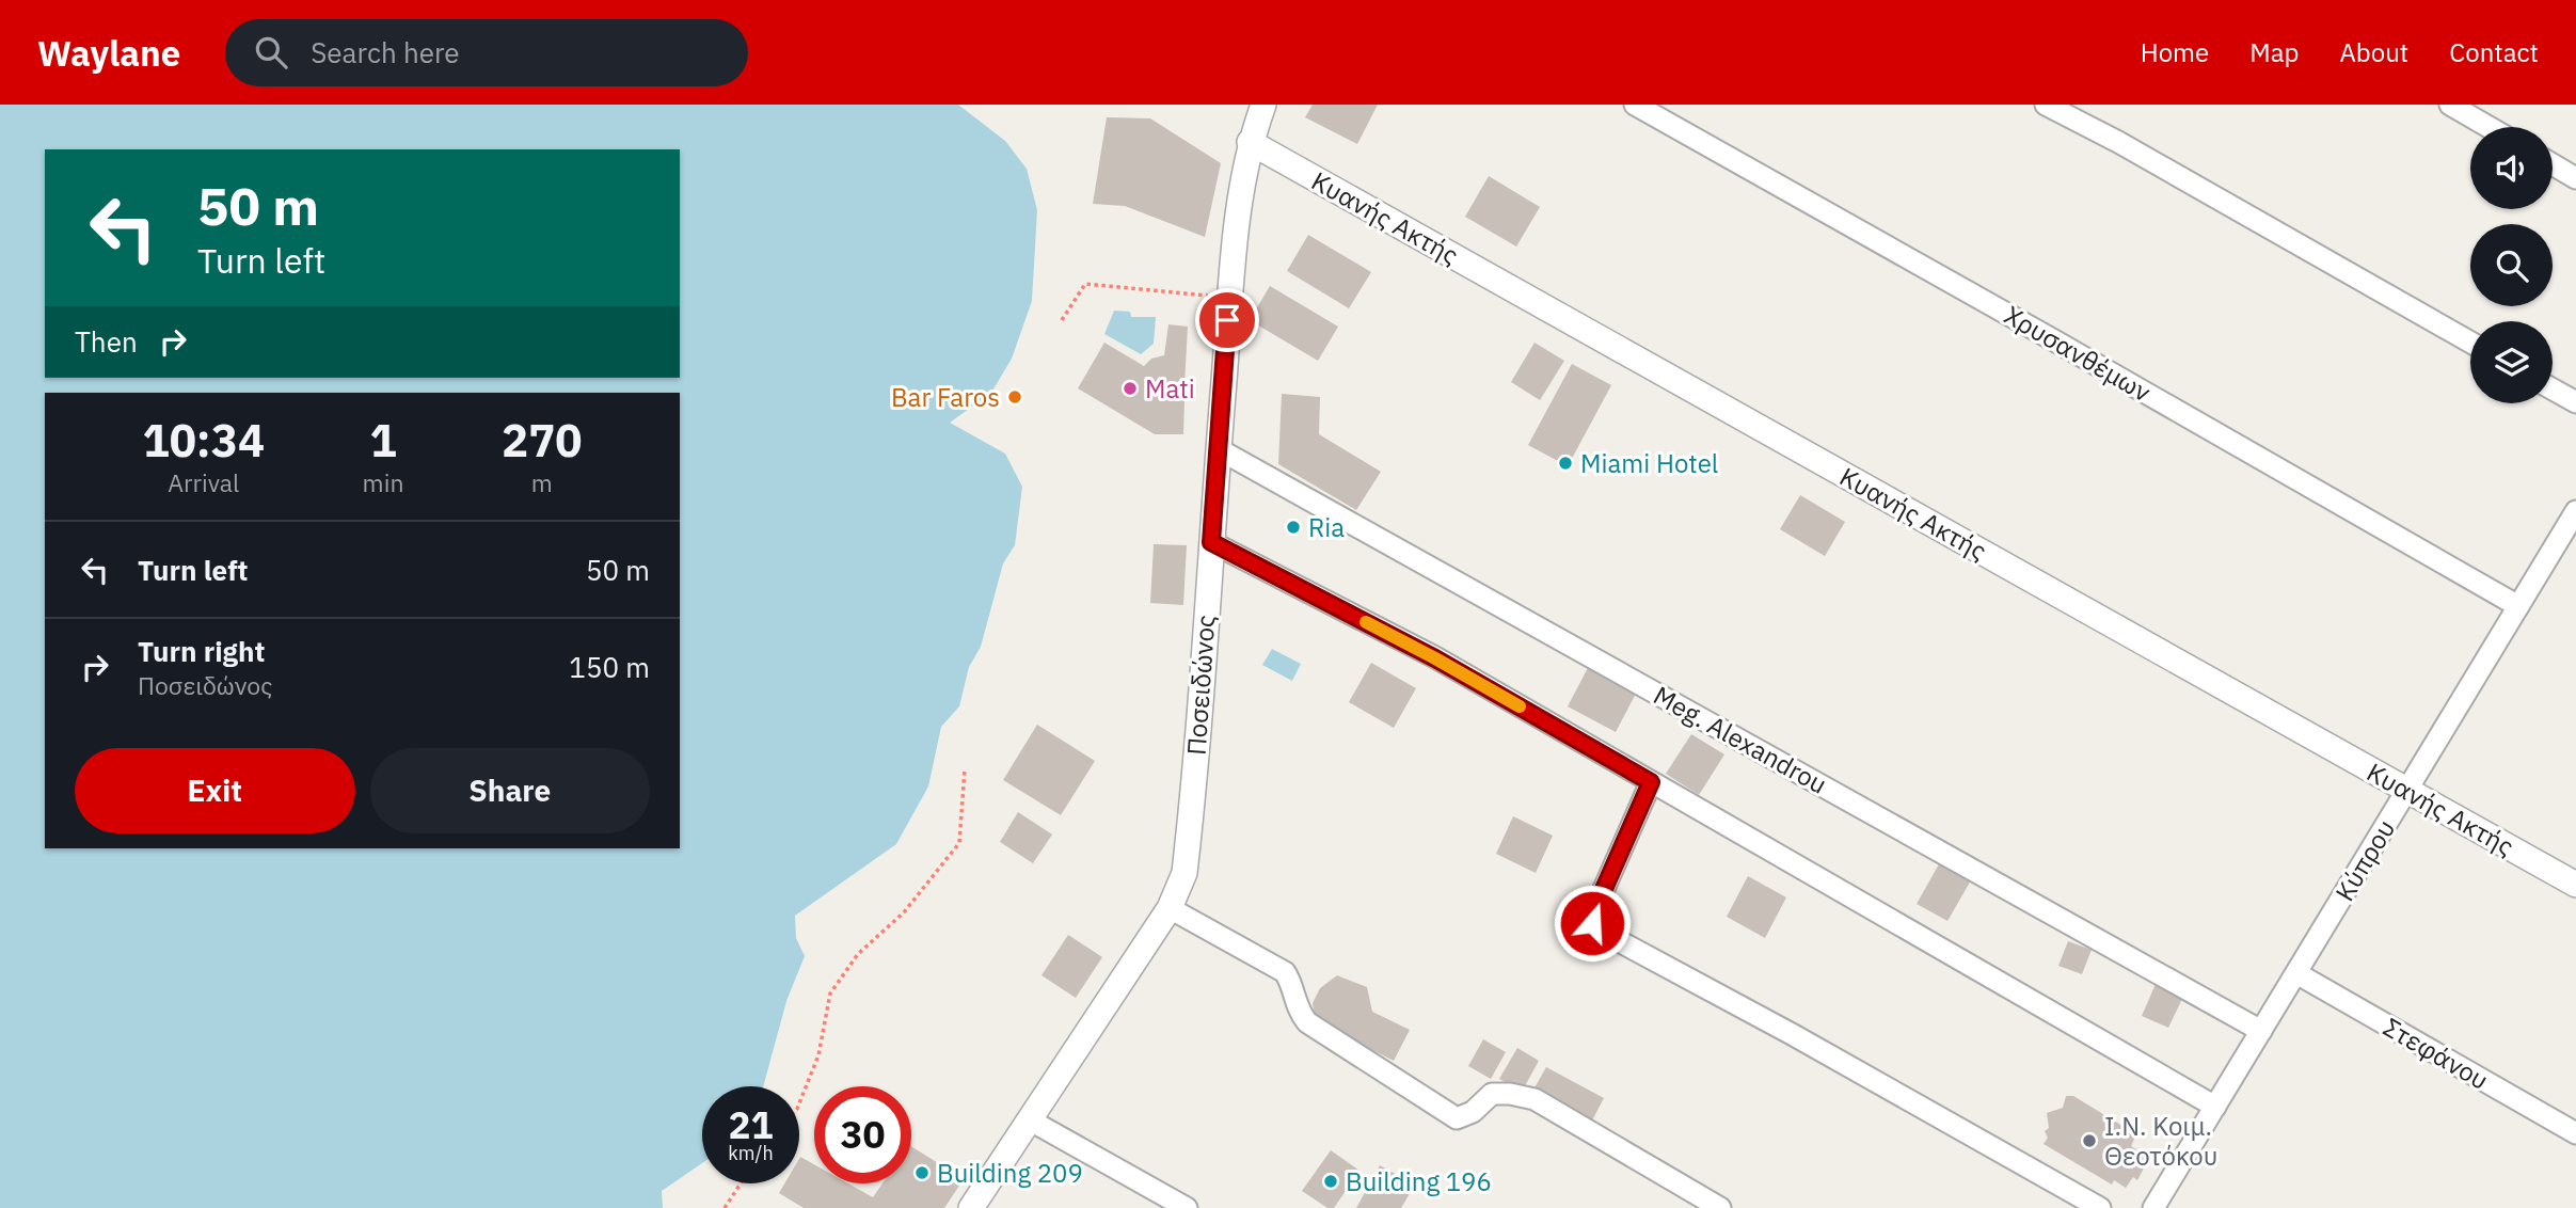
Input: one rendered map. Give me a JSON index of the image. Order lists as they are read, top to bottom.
{
  "streets": {
    "street": [
      "Κυανής Ακτής",
      "Χρυσανθέμων",
      "Ποσειδώνος",
      "Meg. Alexandrou",
      "Κύπρου",
      "Στεφάνου"
    ]
  },
  "crossings": [
    ["Κυανής Ακτής", "Ποσειδώνος"],
    ["Κυανής Ακτής", "Κύπρου"],
    ["Χρυσανθέμων", "Κύπρου"],
    ["Ποσειδώνος", "Meg. Alexandrou"],
    ["Meg. Alexandrou", "Κύπρου"],
    ["Κύπρου", "Στεφάνου"]
  ],
  "places": [
    "Mati",
    "Bar Faros",
    "Miami Hotel",
    "Ria",
    "Ι.Ν. Κοιμ. Θεοτόκου",
    "Building 209",
    "Building 196"
  ],
  "page": {
    "header": "Waylane",
    "search": "Search here",
    "nav": [
      "Home",
      "Map",
      "About",
      "Contact"
    ],
    "turn": ["50 m", "Turn left"],
    "then": "Then",
    "eta": [
      "10:34",
      "Arrival",
      "1",
      "min",
      "270",
      "m"
    ],
    "list": [
      {
        "name": "Turn left",
        "value": "50 m"
      },
      {
        "name": "Turn right",
        "note": "Ποσειδώνος",
        "value": "150 m"
      }
    ],
    "buttons": ["Exit", "Share"],
    "speed": "21 km/h",
    "limit": "30"
  }
}
